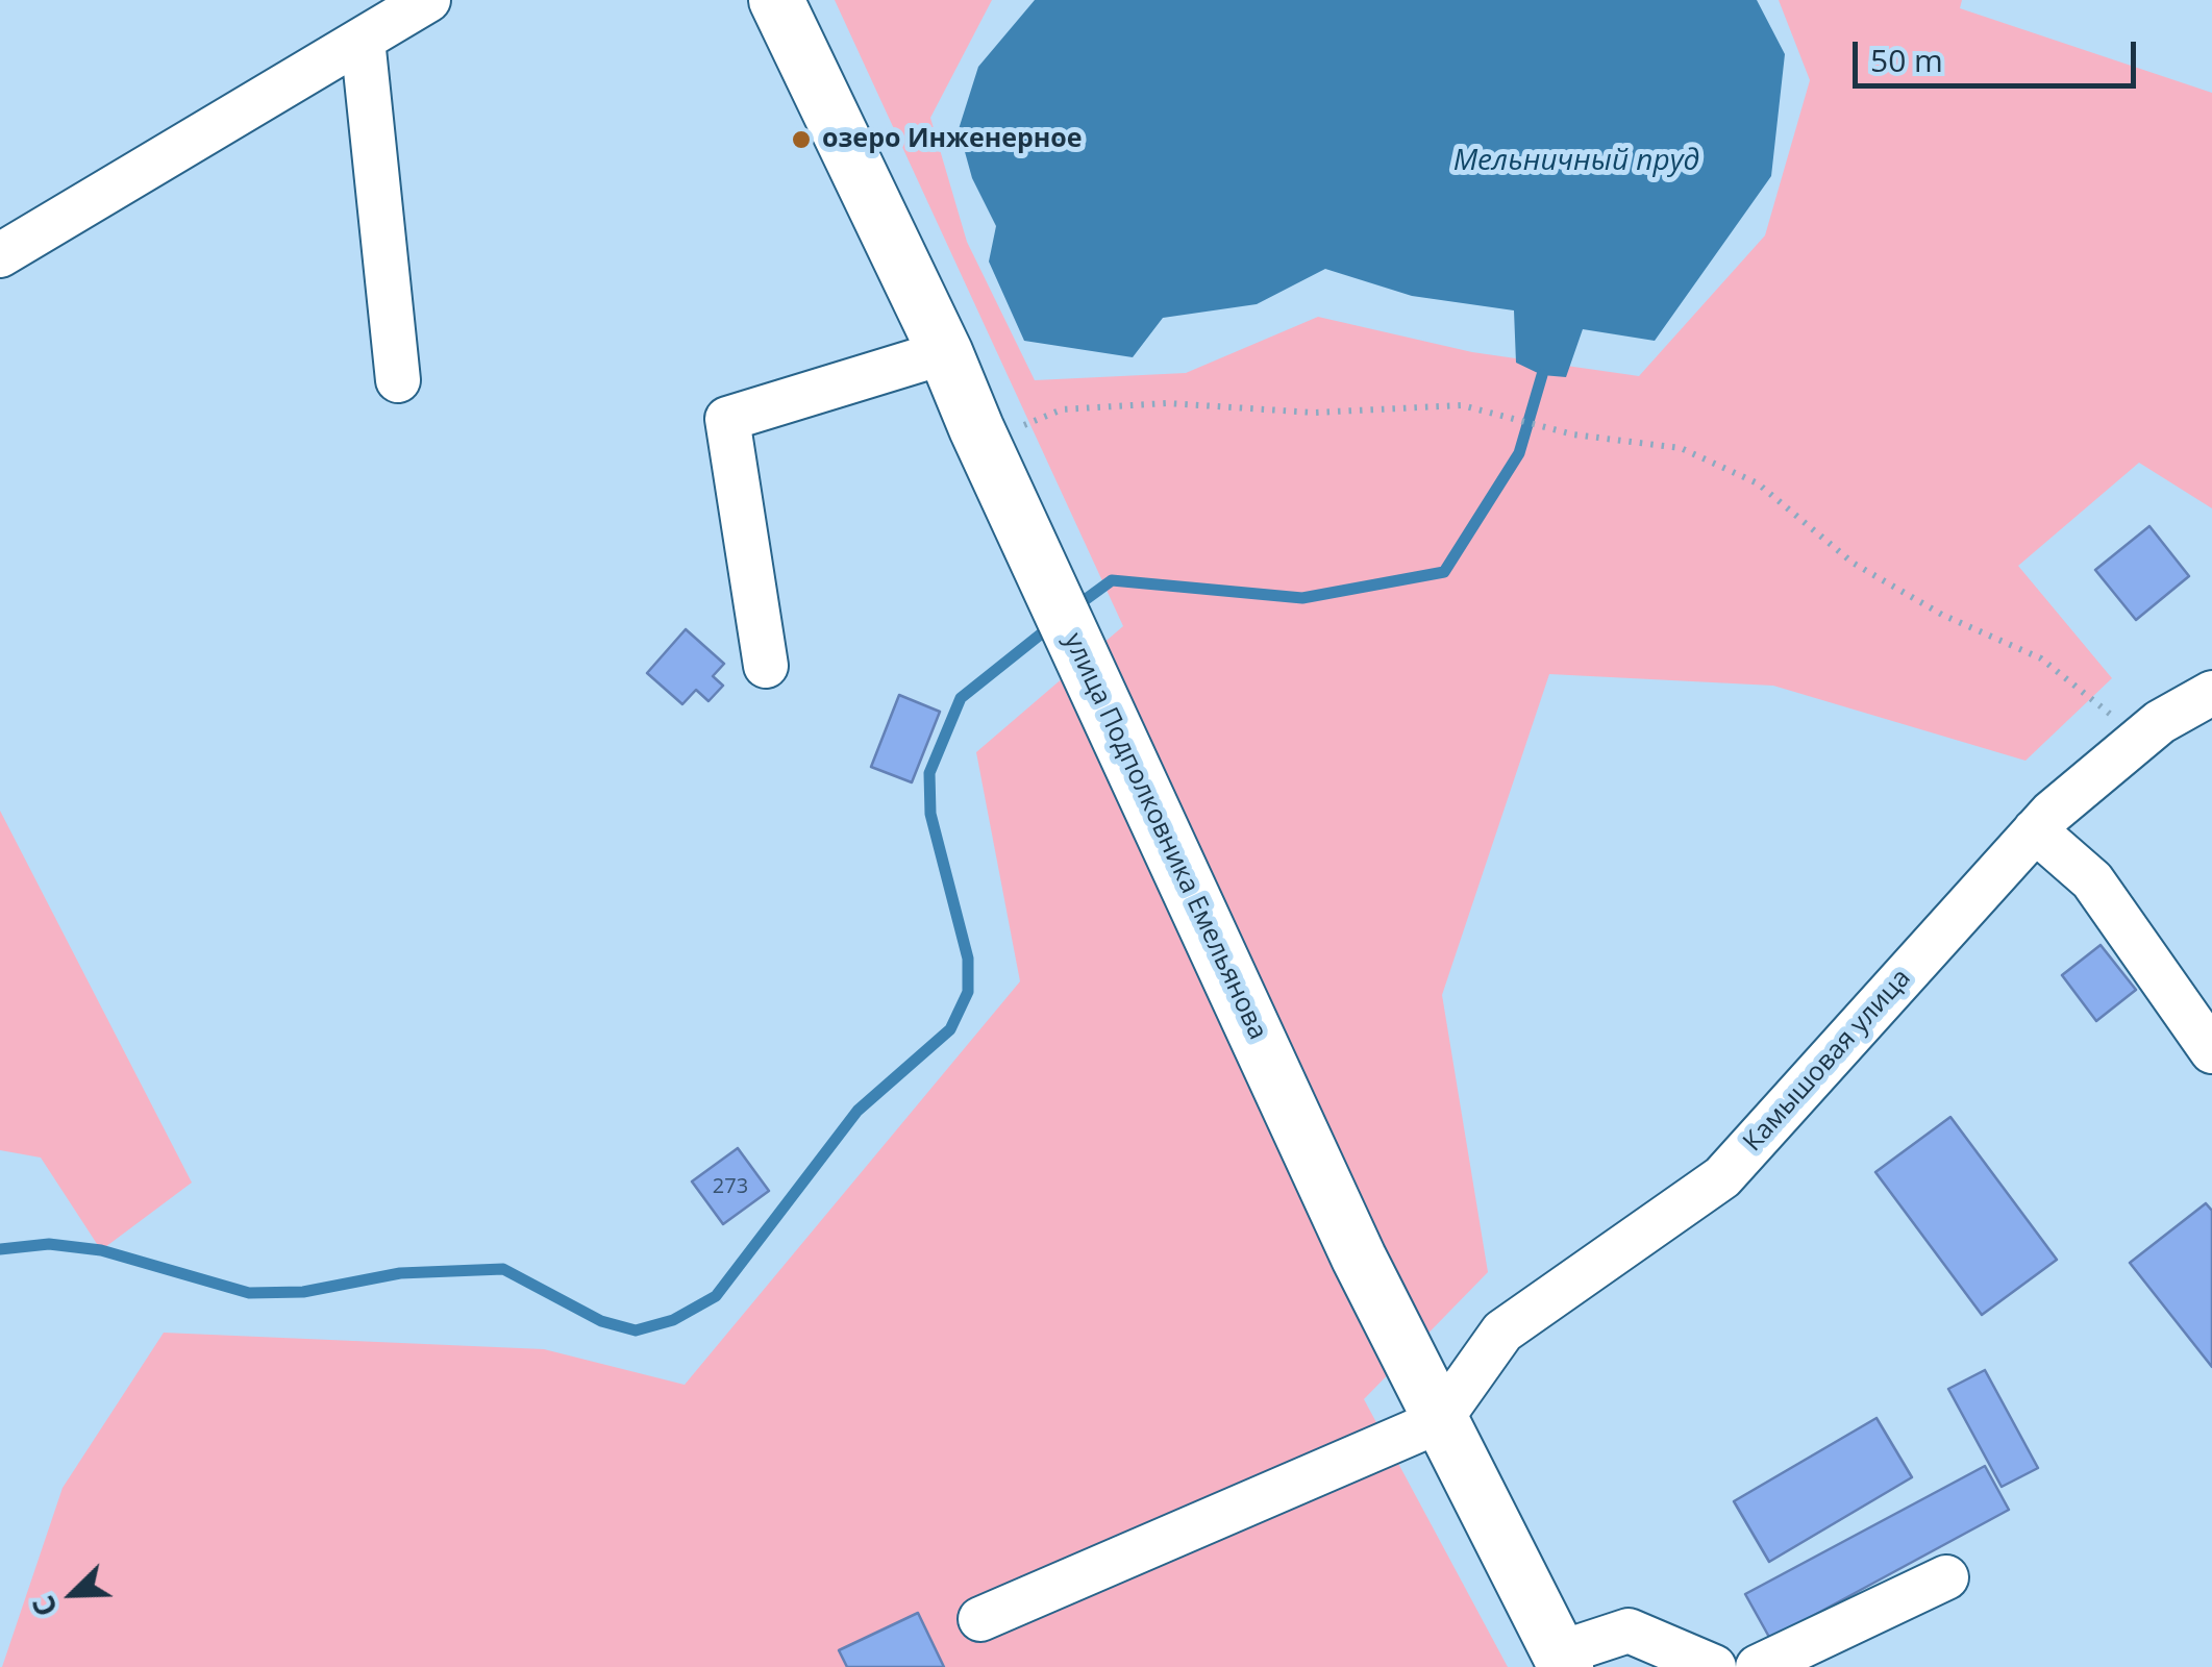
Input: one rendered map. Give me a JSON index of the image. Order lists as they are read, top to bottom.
{
  "streets": {
    "main road": ["улица Подполковника Емельянова"],
    "street": ["Камышовая улица"]
  },
  "crossings": [
    ["улица Подполковника Емельянова", "Камышовая улица"]
  ],
  "water": ["Мельничный пруд"],
  "places": ["озеро Инженерное"],
  "house_numbers": ["273"],
  "scale_bar": "50 m",
  "north": "bottom left"
}
